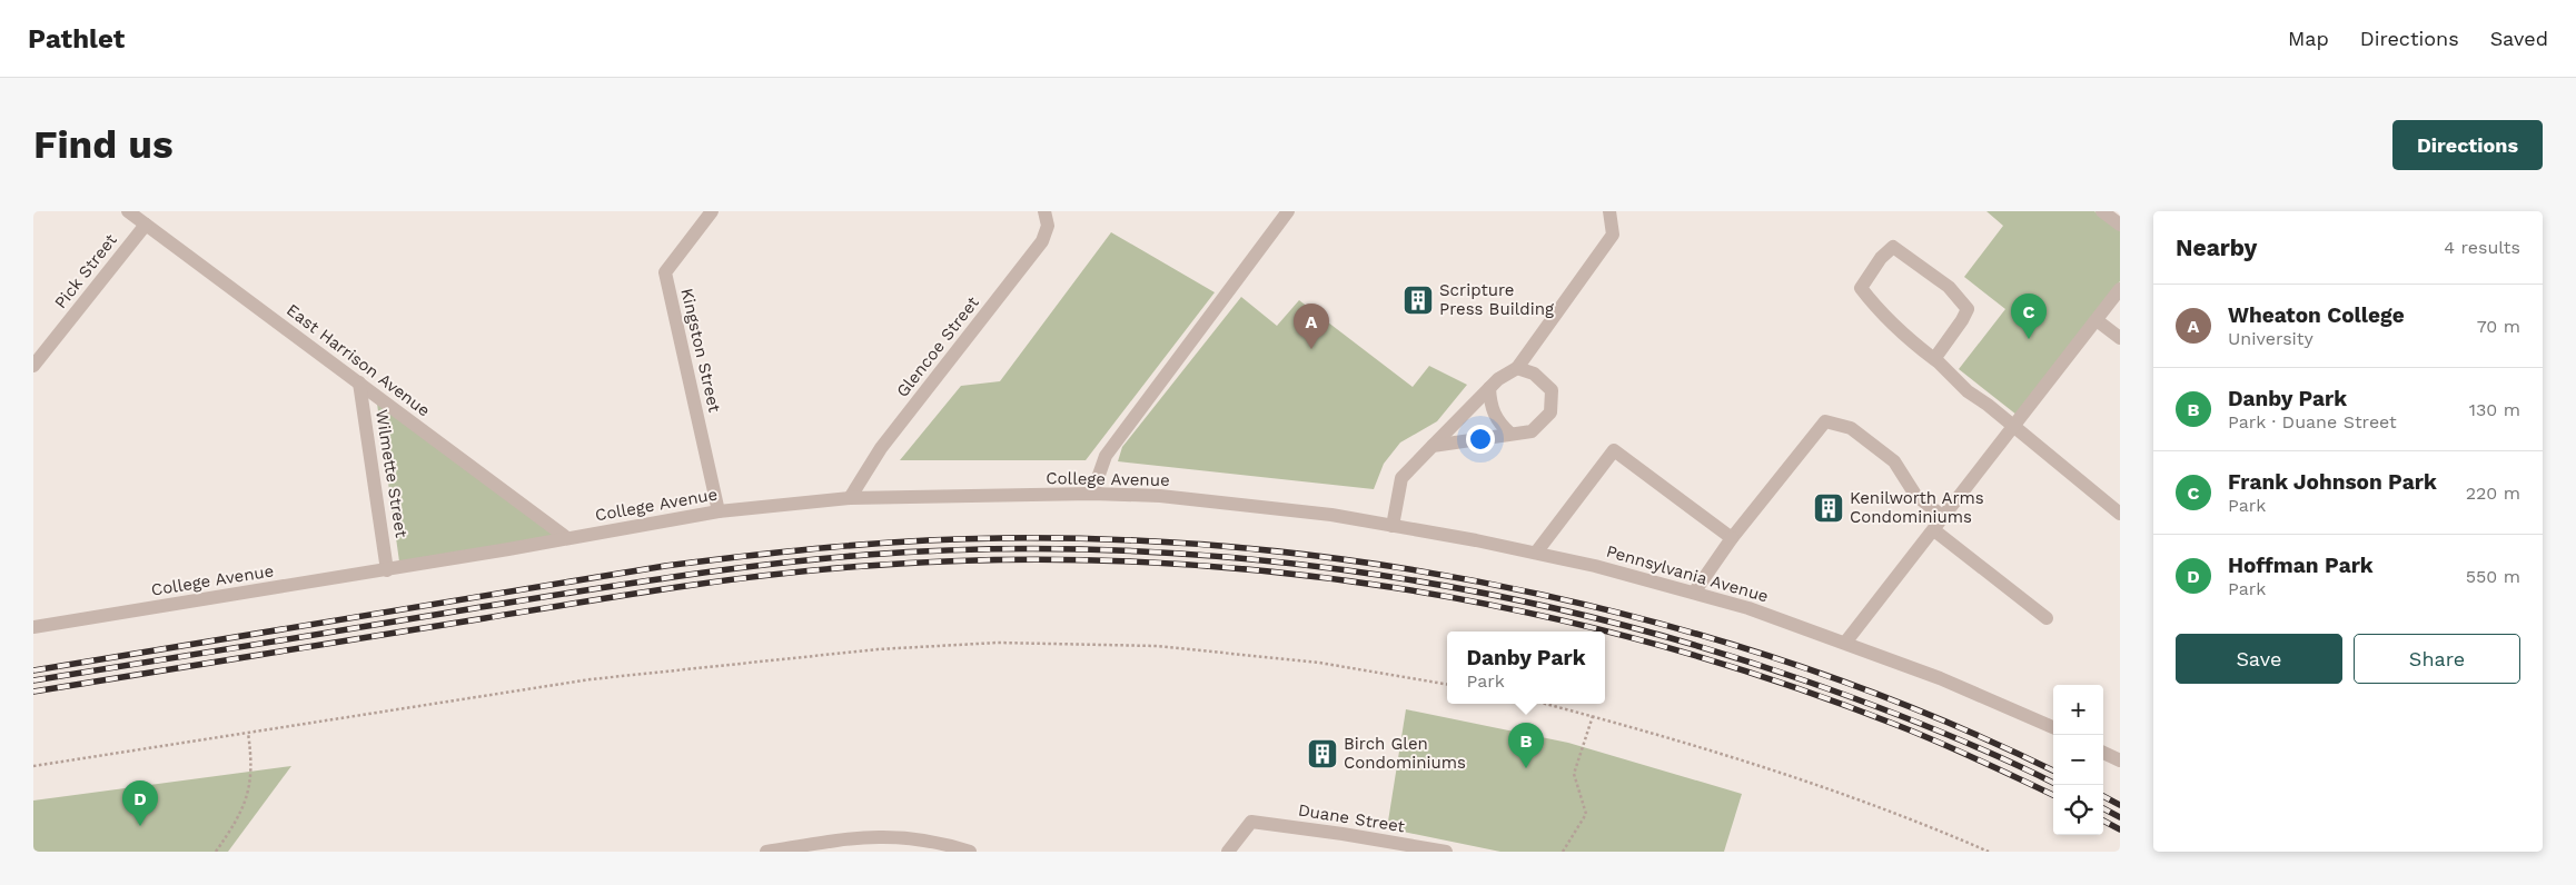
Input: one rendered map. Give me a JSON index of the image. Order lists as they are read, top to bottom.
{
  "streets": {
    "street": [
      "Pick Street",
      "Glencoe Street",
      "Kingston Street",
      "East Harrison Avenue",
      "Wilmette Street",
      "College Avenue",
      "Pennsylvania Avenue",
      "Duane Street"
    ]
  },
  "crossings": [
    ["Pick Street", "East Harrison Avenue"],
    ["Glencoe Street", "College Avenue"],
    ["Kingston Street", "College Avenue"],
    ["East Harrison Avenue", "Wilmette Street"],
    ["East Harrison Avenue", "College Avenue"],
    ["Wilmette Street", "College Avenue"],
    ["College Avenue", "Pennsylvania Avenue"]
  ],
  "places": {
    "building": ["Scripture Press Building", "Kenilworth Arms Condominiums", "Birch Glen Condominiums"]
  },
  "page": {
    "header": "Pathlet",
    "nav": ["Map", "Directions", "Saved"],
    "buttons": [
      "Directions",
      ["Save", "Share"]
    ],
    "title": "Find us",
    "heading": ["Nearby", "4 results"],
    "list": [
      {
        "mark": "A",
        "name": "Wheaton College",
        "note": "University",
        "value": "70 m"
      },
      {
        "mark": "B",
        "name": "Danby Park",
        "note": "Park · Duane Street",
        "value": "130 m"
      },
      {
        "mark": "C",
        "name": "Frank Johnson Park",
        "note": "Park",
        "value": "220 m"
      },
      {
        "mark": "D",
        "name": "Hoffman Park",
        "note": "Park",
        "value": "550 m"
      }
    ],
    "pins": [
      "C",
      "A",
      "B",
      "D"
    ],
    "popup": ["Danby Park", "Park"],
    "map_buttons": ["+", "−"]
  }
}
